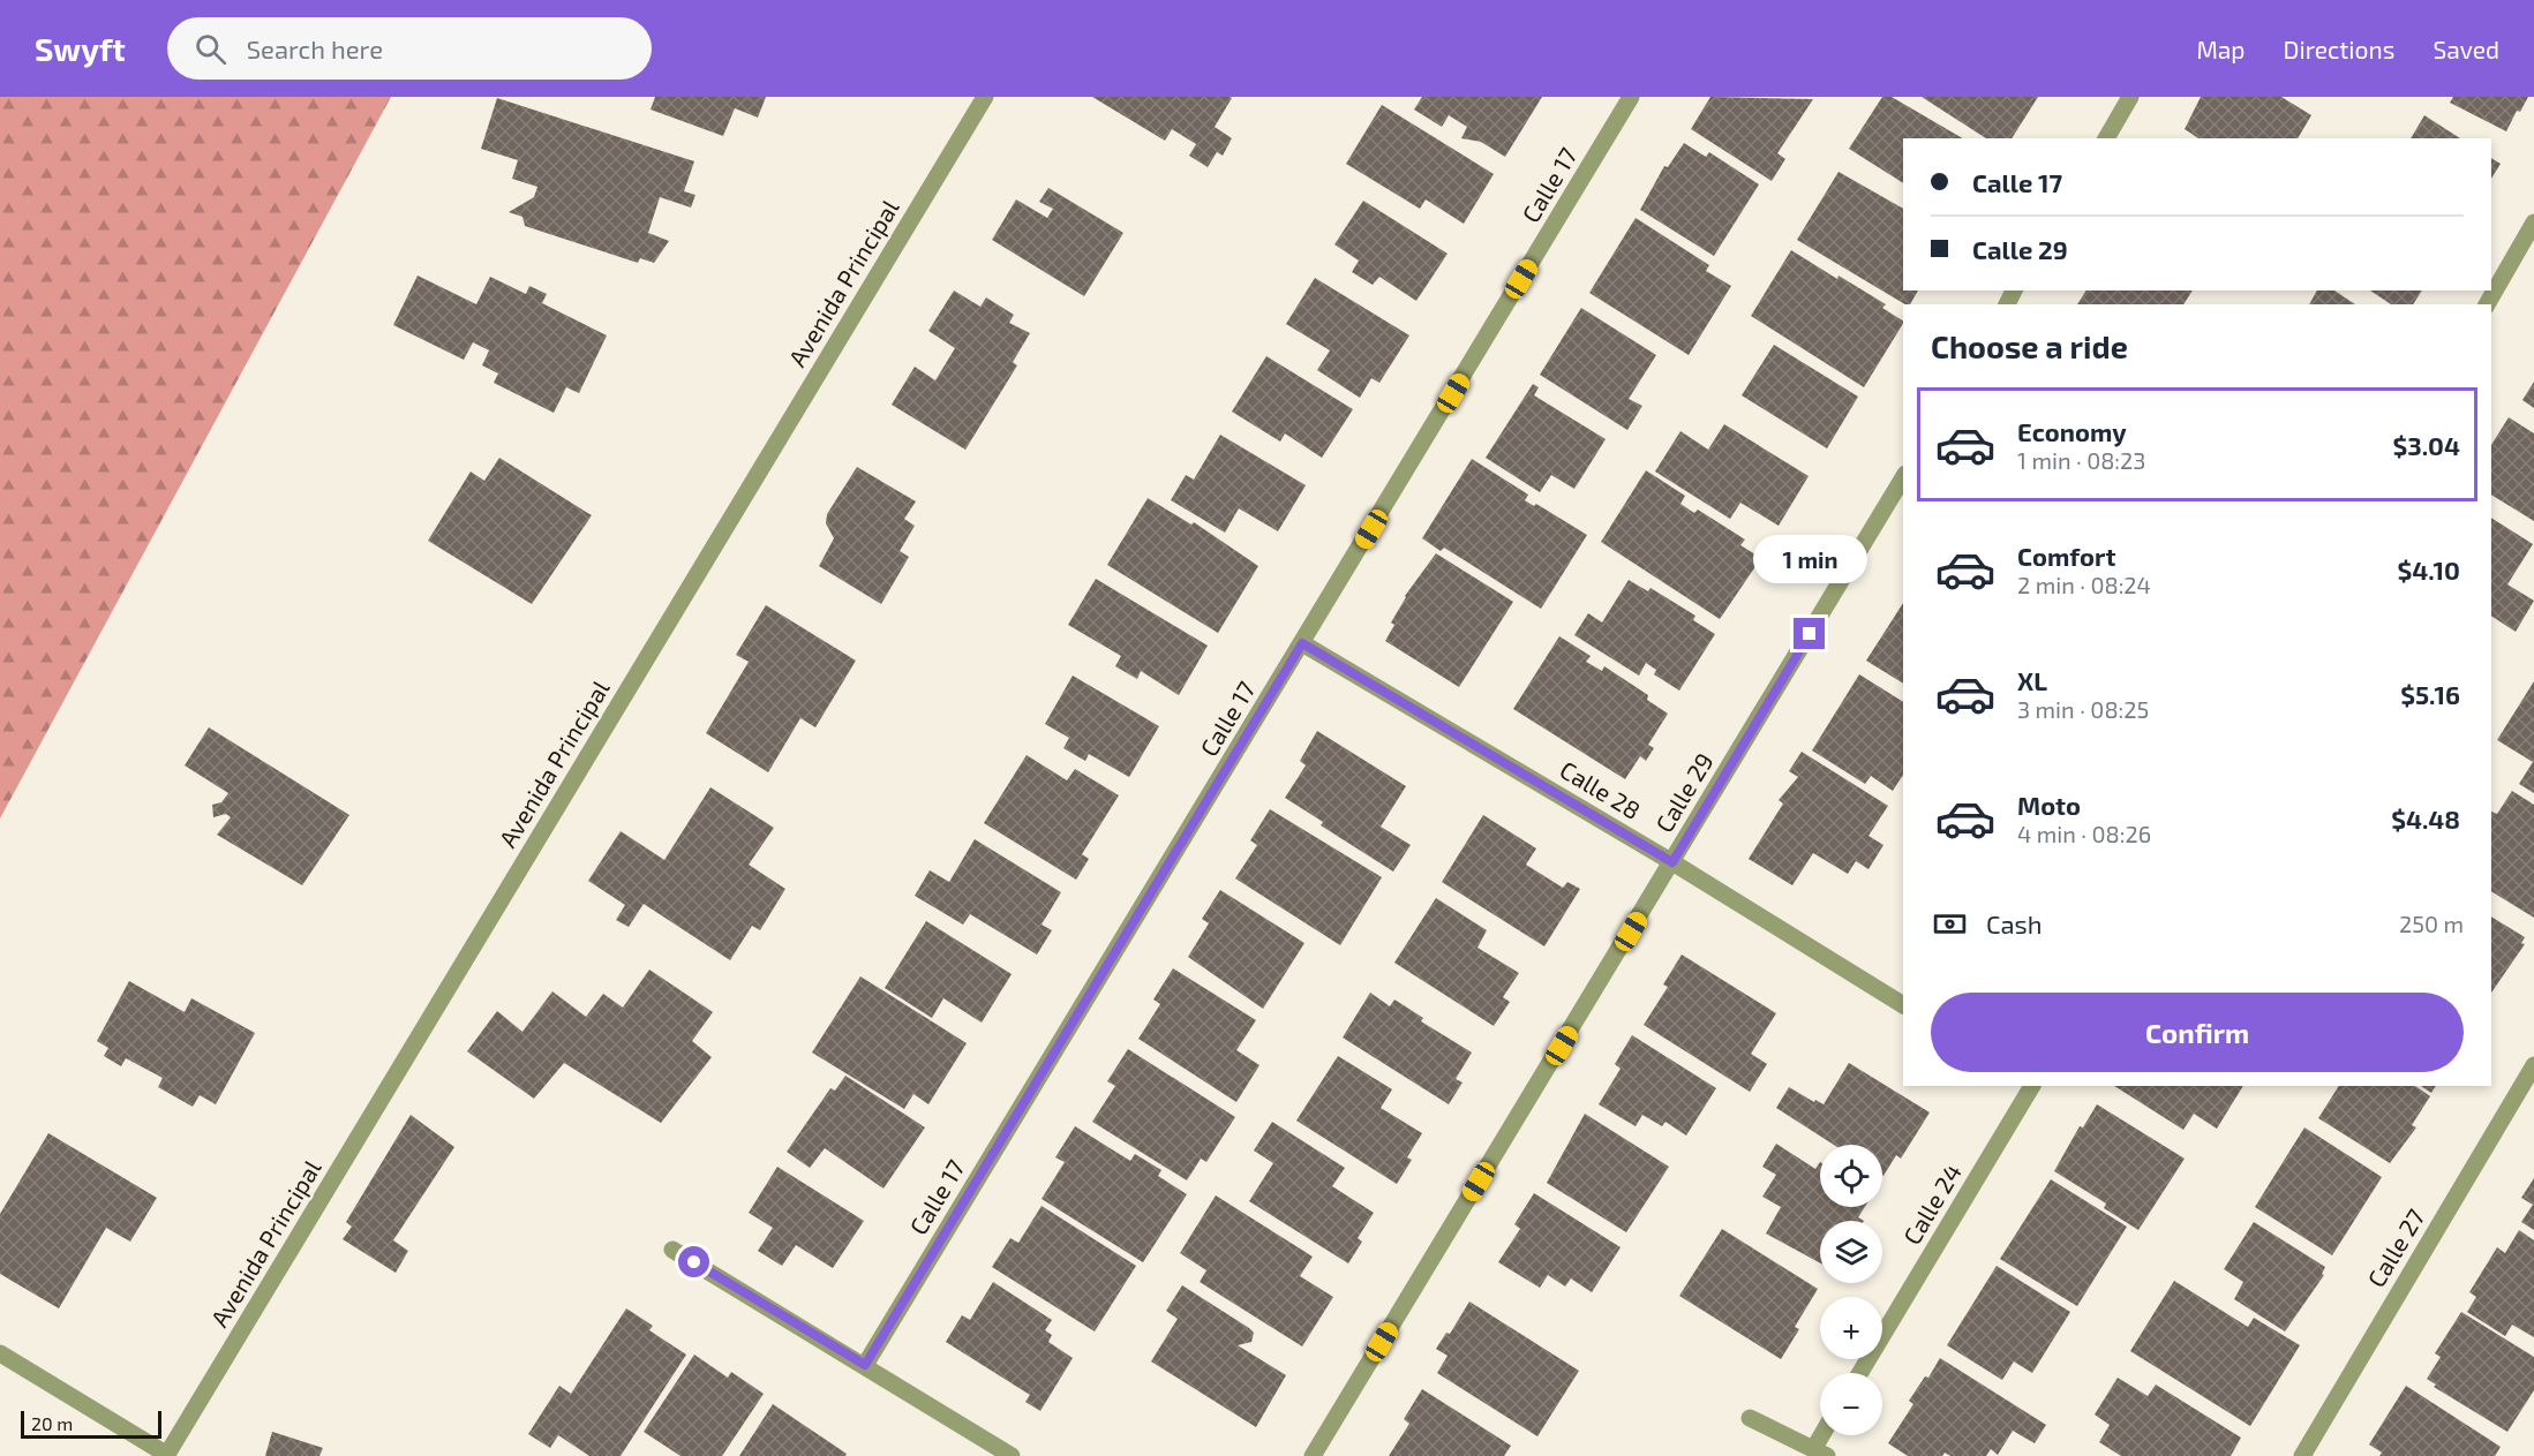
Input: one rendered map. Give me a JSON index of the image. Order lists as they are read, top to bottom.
{
  "streets": {
    "street": [
      "Calle 17",
      "Avenida Principal",
      "Calle 28",
      "Calle 29",
      "Calle 24",
      "Calle 27"
    ]
  },
  "crossings": [
    ["Calle 17", "Calle 28"],
    ["Calle 28", "Calle 29"]
  ],
  "scale_bar": "20 m",
  "page": {
    "header": "Swyft",
    "search": "Search here",
    "nav": ["Map", "Directions", "Saved"],
    "banner": ["Calle 17", "Calle 29"],
    "heading": "Choose a ride",
    "list": [
      {
        "name": "Economy",
        "note": "1 min · 08:23",
        "value": "$3.04"
      },
      {
        "name": "Comfort",
        "note": "2 min · 08:24",
        "value": "$4.10"
      },
      {
        "name": "XL",
        "note": "3 min · 08:25",
        "value": "$5.16"
      },
      {
        "name": "Moto",
        "note": "4 min · 08:26",
        "value": "$4.48"
      }
    ],
    "bubble": "1 min",
    "pay": ["Cash", "250 m"],
    "buttons": "Confirm",
    "map_buttons": ["+", "−"],
    "scale": "20 m"
  }
}
